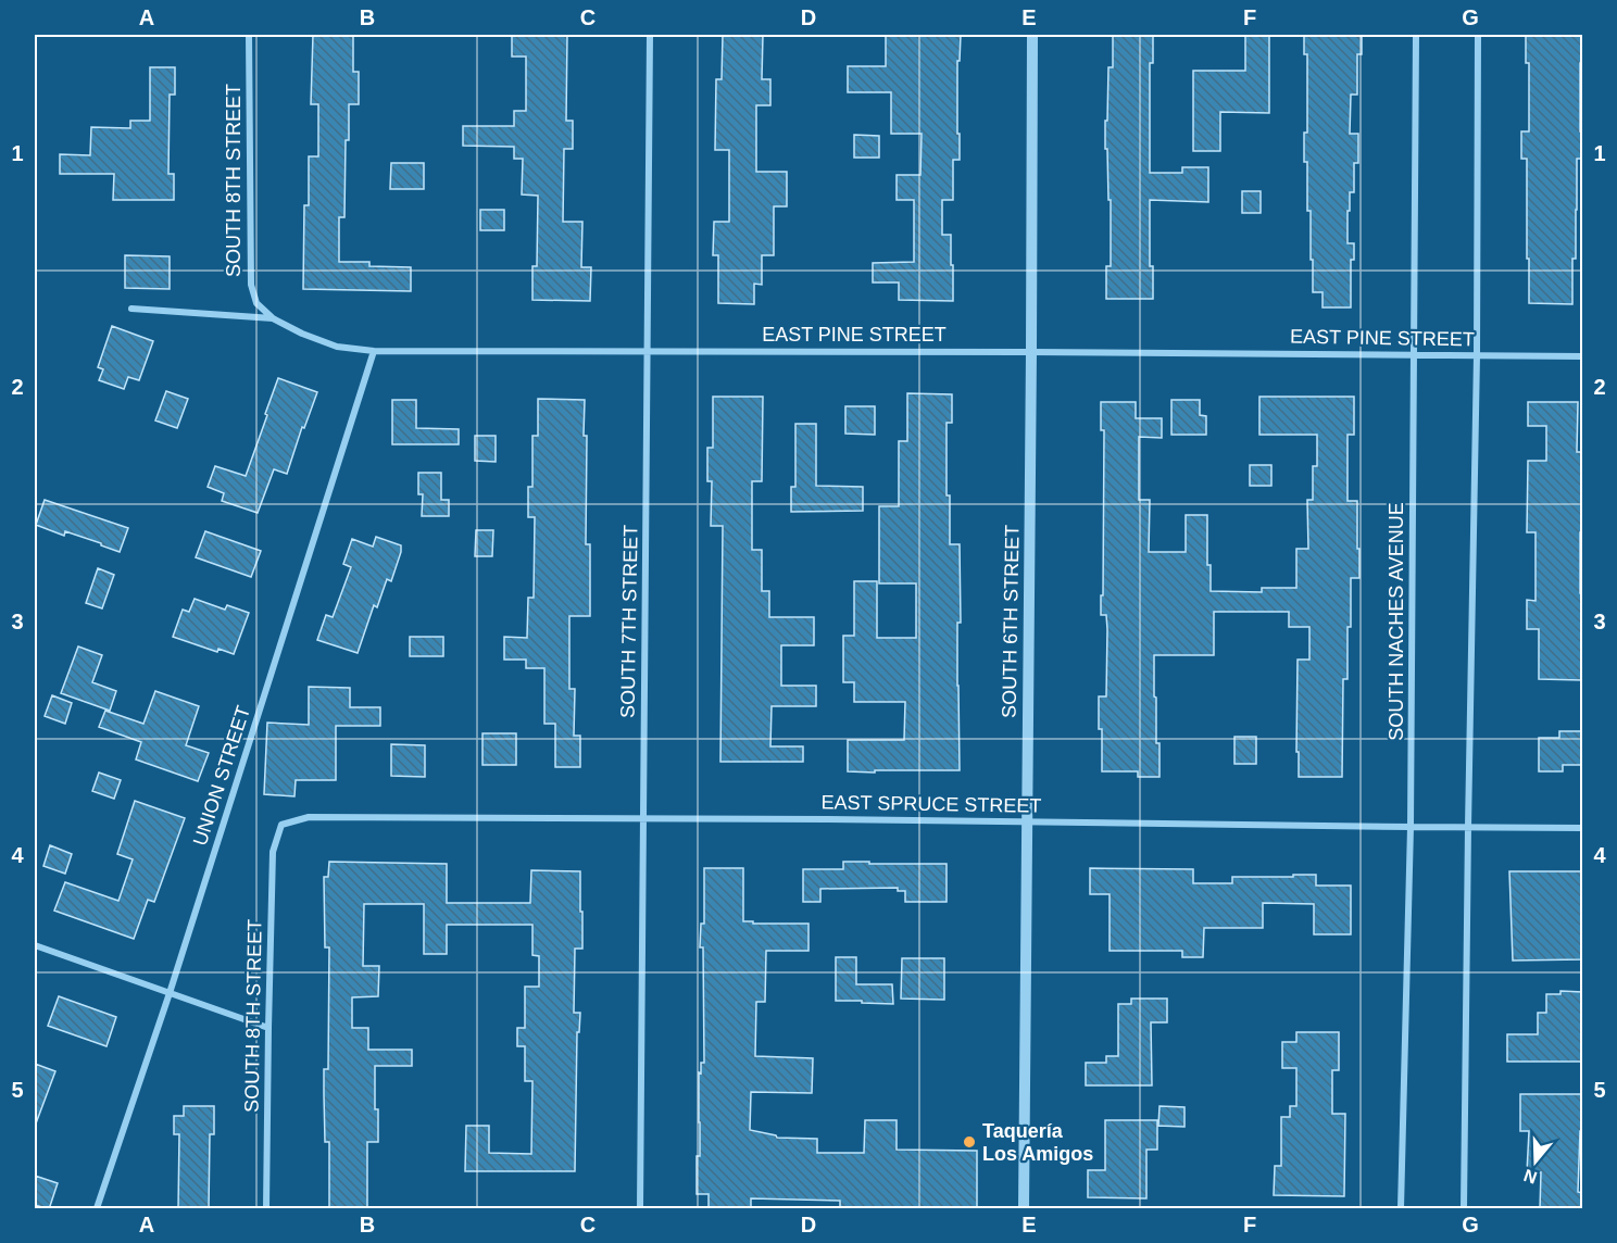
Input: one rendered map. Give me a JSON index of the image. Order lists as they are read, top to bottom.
{
  "streets": {
    "street": [
      "SOUTH 8TH STREET",
      "EAST PINE STREET",
      "SOUTH 7TH STREET",
      "SOUTH 6TH STREET",
      "SOUTH NACHES AVENUE",
      "UNION STREET",
      "EAST SPRUCE STREET"
    ]
  },
  "crossings": [
    ["SOUTH 8TH STREET", "EAST PINE STREET"],
    ["SOUTH 8TH STREET", "EAST SPRUCE STREET"],
    ["EAST PINE STREET", "SOUTH 7TH STREET"],
    ["EAST PINE STREET", "SOUTH 6TH STREET"],
    ["EAST PINE STREET", "SOUTH NACHES AVENUE"],
    ["EAST PINE STREET", "UNION STREET"],
    ["SOUTH 7TH STREET", "EAST SPRUCE STREET"],
    ["SOUTH 6TH STREET", "EAST SPRUCE STREET"],
    ["SOUTH NACHES AVENUE", "EAST SPRUCE STREET"]
  ],
  "places": ["Taquería Los Amigos"],
  "north": "bottom",
  "grid": {
    "columns": [
      "A",
      "B",
      "C",
      "D",
      "E",
      "F",
      "G"
    ],
    "rows": [
      "1",
      "2",
      "3",
      "4",
      "5"
    ]
  }
}
